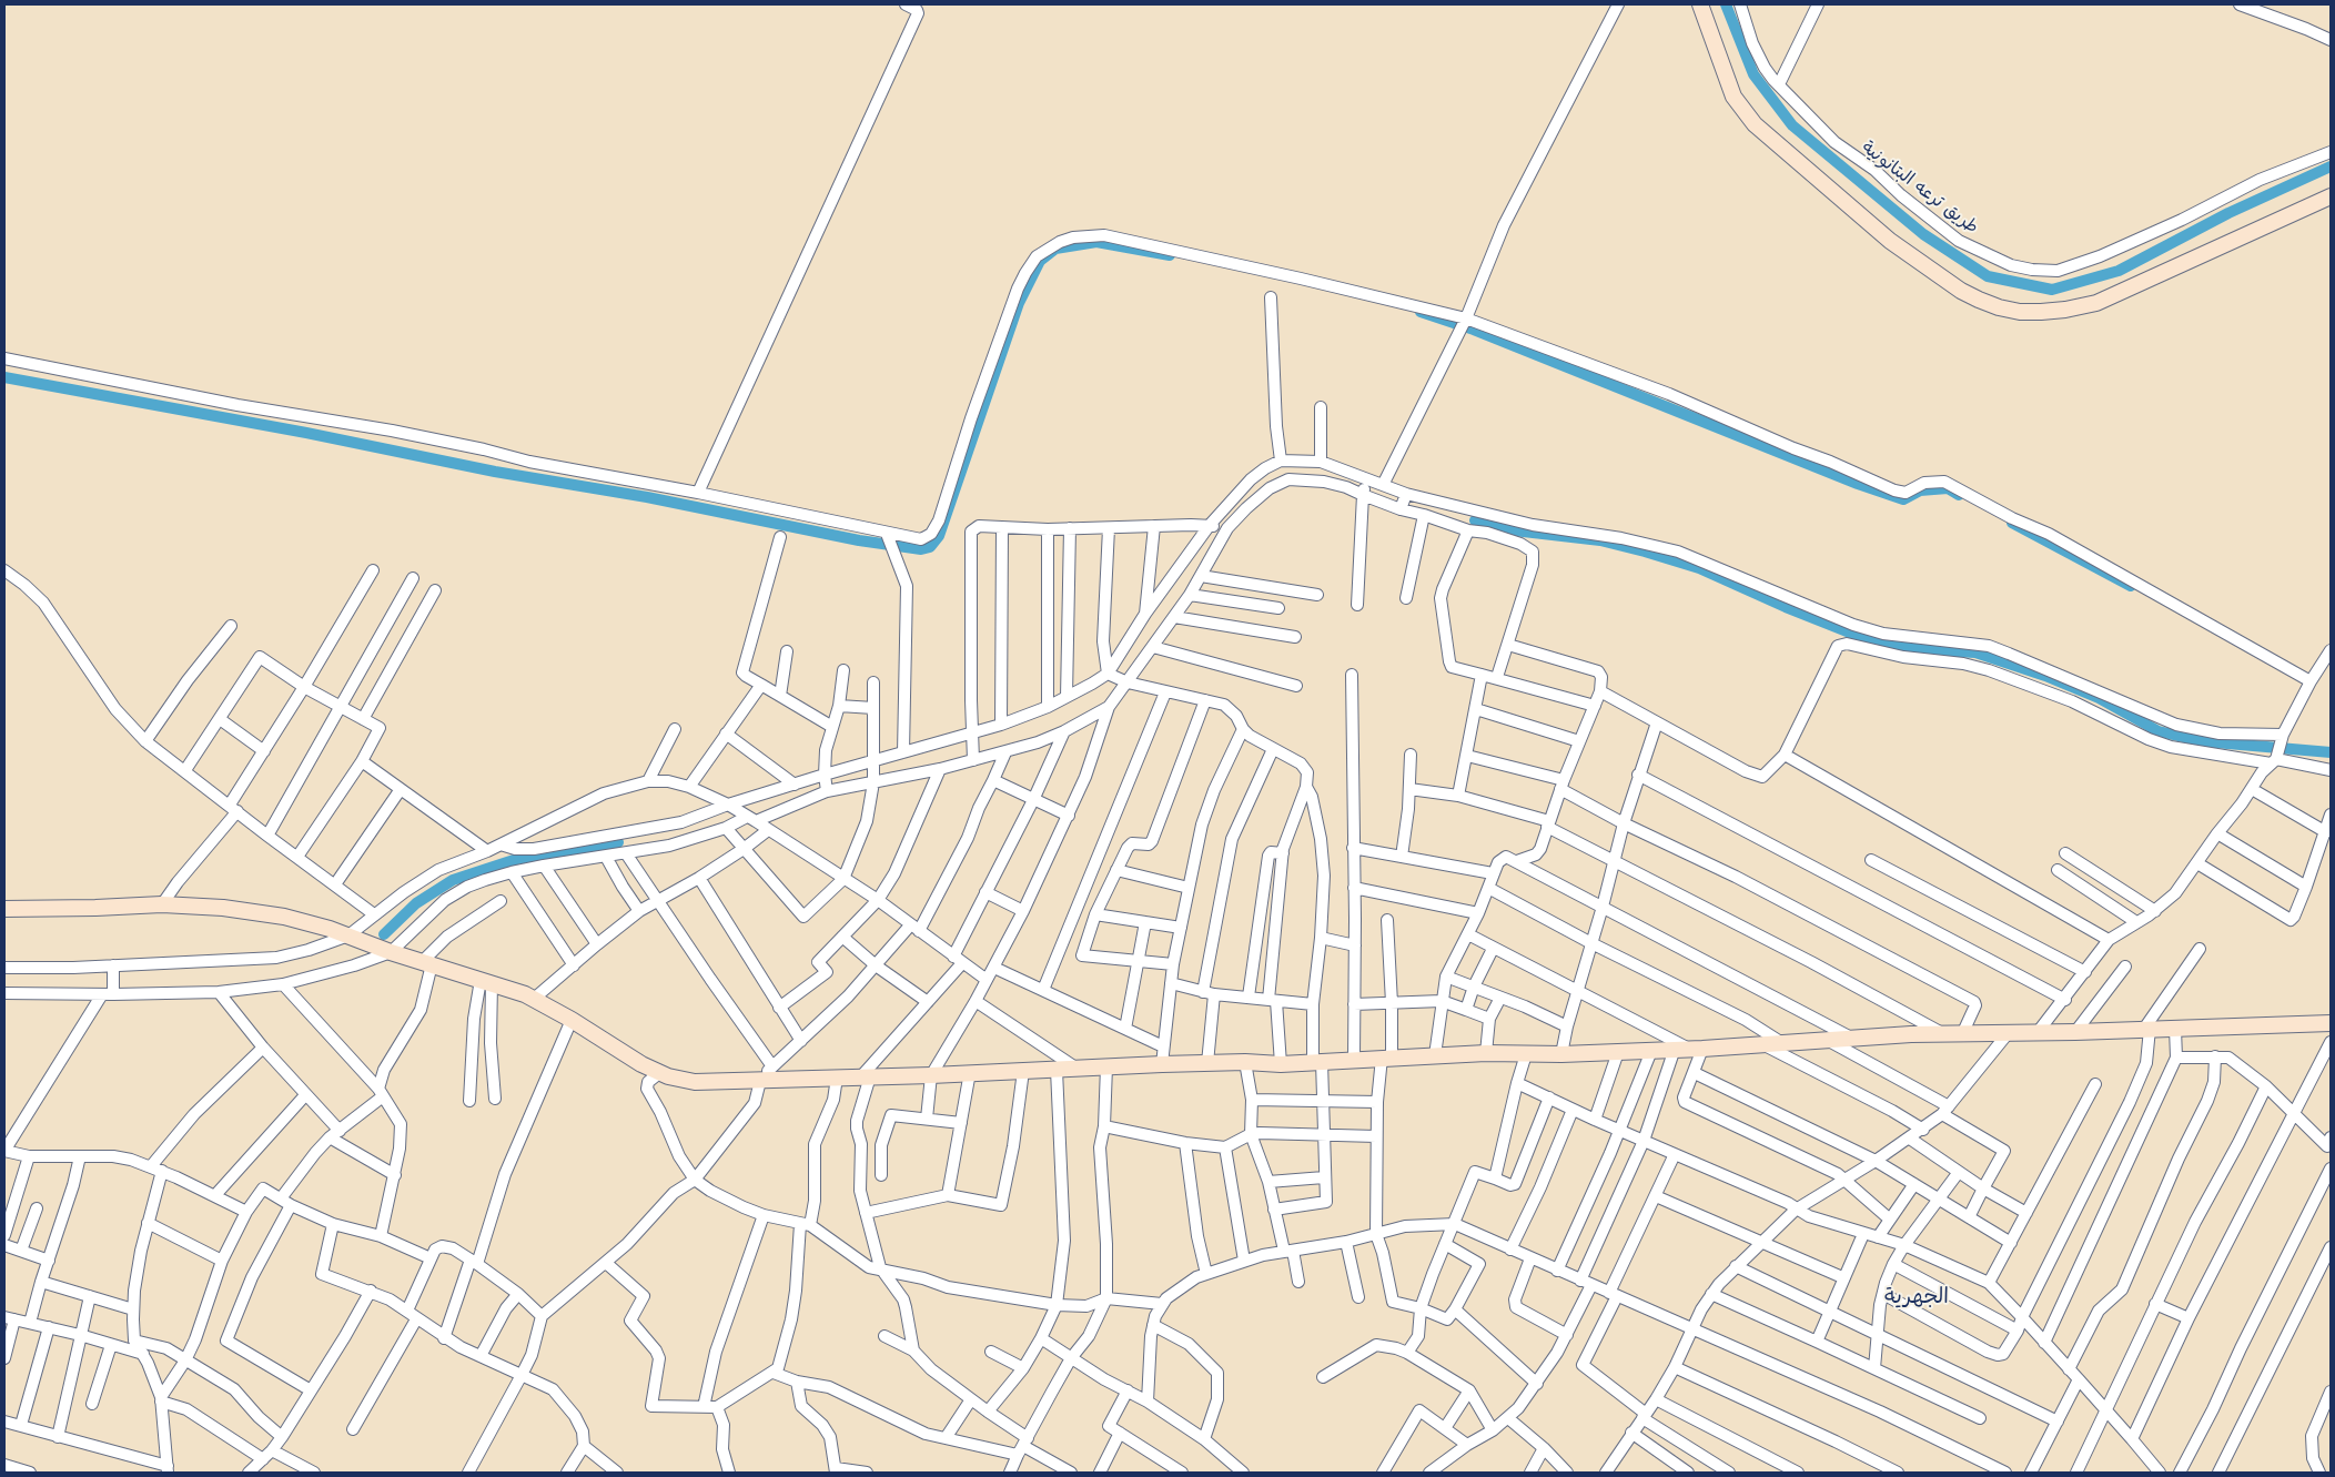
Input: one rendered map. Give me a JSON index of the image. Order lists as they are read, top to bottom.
{
  "streets": {
    "street": ["طريق ترعه البتانونية"]
  },
  "districts": ["الجهرية"]
}
